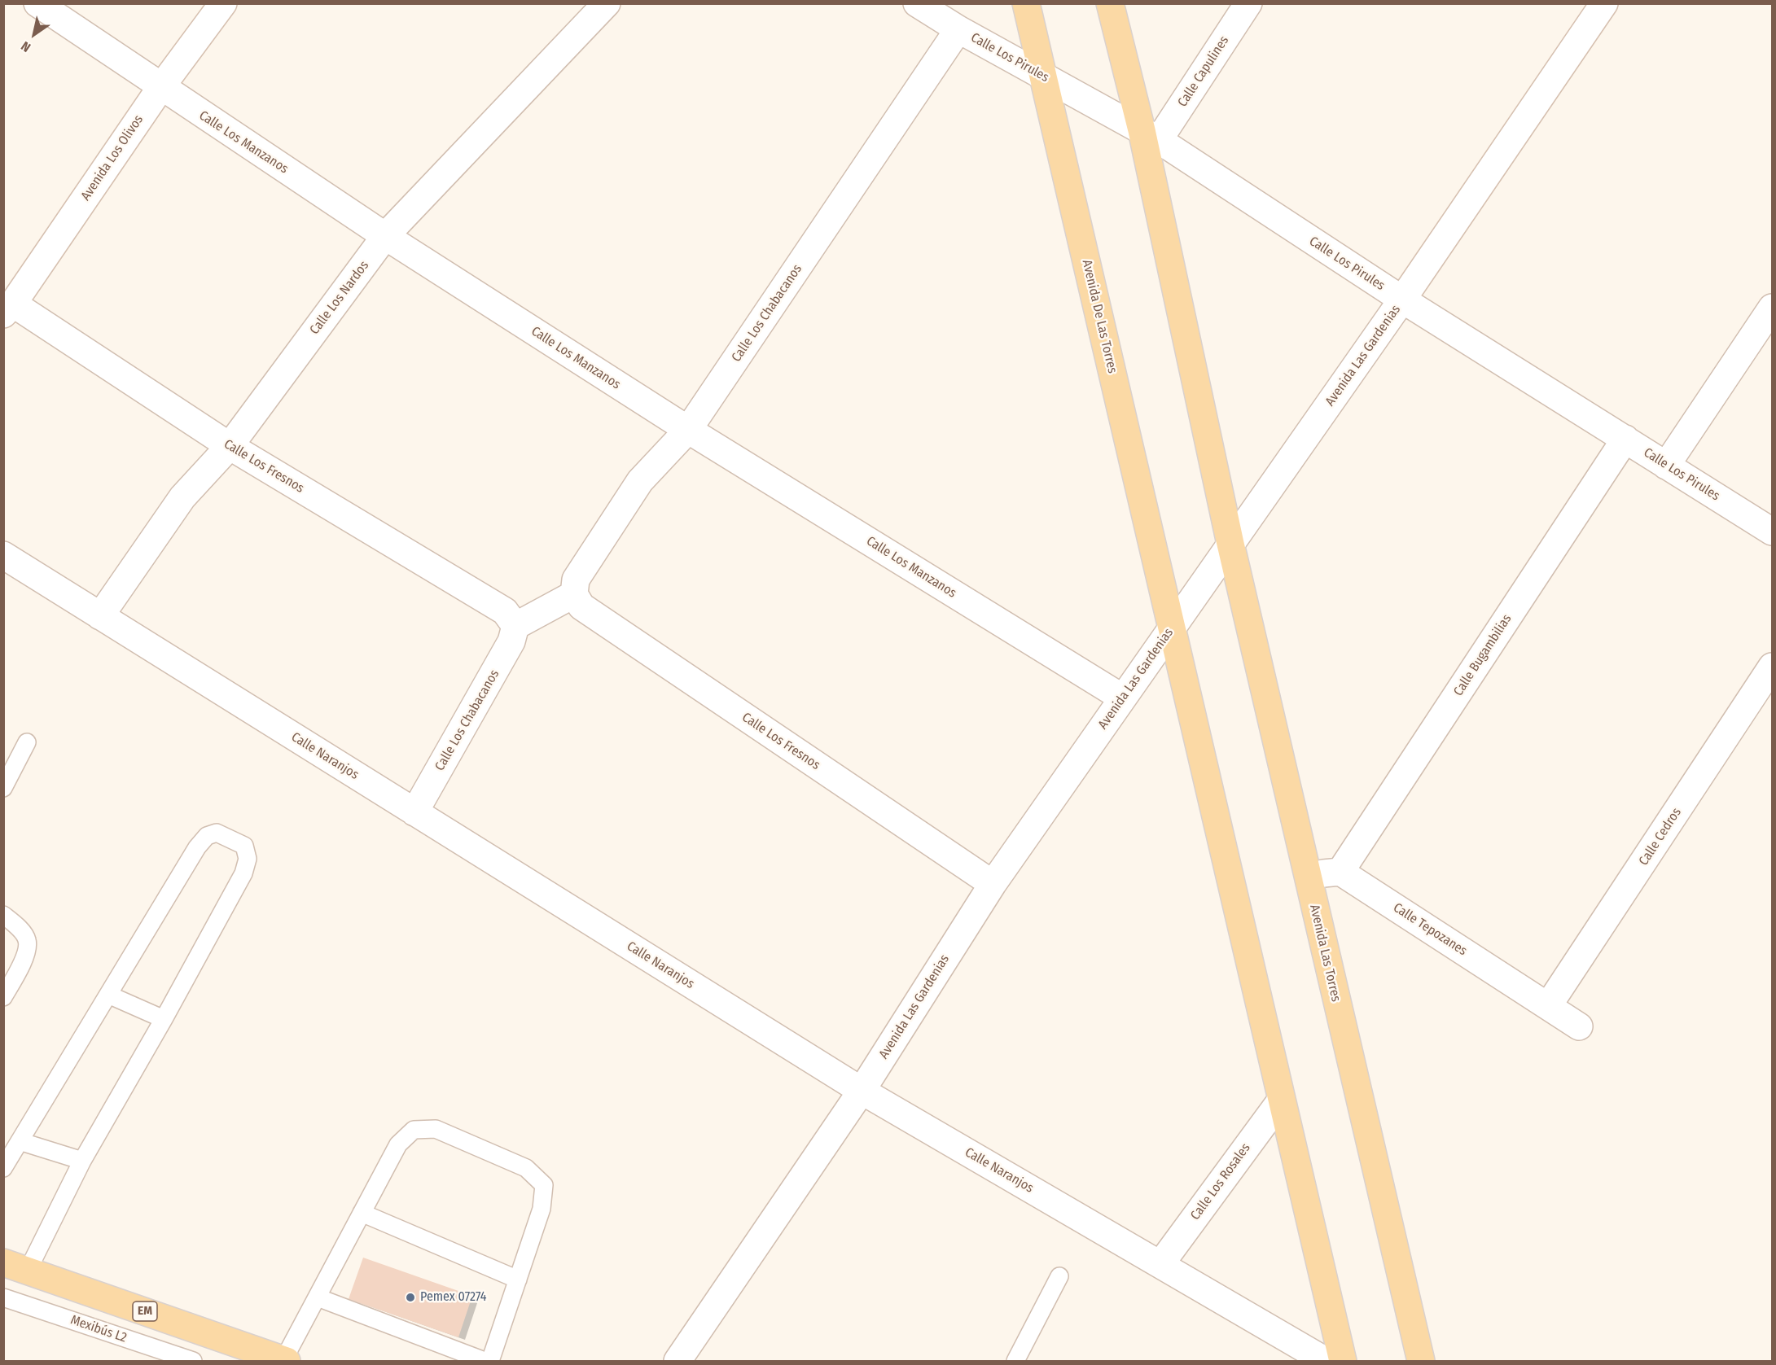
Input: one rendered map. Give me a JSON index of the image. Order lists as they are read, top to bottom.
{
  "streets": {
    "main road": ["Avenida De Las Torres", "Avenida Las Torres", "EM"],
    "street": [
      "Calle Los Pirules",
      "Calle Capulines",
      "Calle Los Manzanos",
      "Avenida Los Olivos",
      "Calle Los Nardos",
      "Calle Los Chabacanos",
      "Avenida Las Gardenias",
      "Calle Los Fresnos",
      "Calle Bugambilias",
      "Calle Naranjos",
      "Calle Cedros",
      "Calle Tepozanes",
      "Calle Los Rosales"
    ],
    "lane": ["Mexibús L2"]
  },
  "crossings": [
    ["Calle Los Pirules", "Calle Capulines"],
    ["Calle Los Pirules", "Calle Los Chabacanos"],
    ["Calle Los Pirules", "Avenida De Las Torres"],
    ["Calle Los Pirules", "Avenida Las Gardenias"],
    ["Calle Los Pirules", "Calle Bugambilias"],
    ["Calle Los Manzanos", "Avenida Los Olivos"],
    ["Calle Los Manzanos", "Calle Los Nardos"],
    ["Calle Los Manzanos", "Calle Los Chabacanos"],
    ["Calle Los Manzanos", "Avenida Las Gardenias"],
    ["Avenida Los Olivos", "Calle Los Fresnos"],
    ["Calle Los Nardos", "Calle Los Fresnos"],
    ["Calle Los Nardos", "Calle Naranjos"],
    ["Calle Los Chabacanos", "Calle Los Fresnos"],
    ["Calle Los Chabacanos", "Calle Naranjos"],
    ["Avenida De Las Torres", "Avenida Las Gardenias"],
    ["Avenida Las Gardenias", "Calle Los Fresnos"],
    ["Avenida Las Gardenias", "Calle Naranjos"],
    ["Avenida Las Gardenias", "Avenida Las Torres"],
    ["Calle Bugambilias", "Calle Tepozanes"],
    ["Calle Naranjos", "Calle Los Rosales"],
    ["Calle Cedros", "Calle Tepozanes"]
  ],
  "places": ["Pemex 07274"],
  "north": "bottom left"
}
